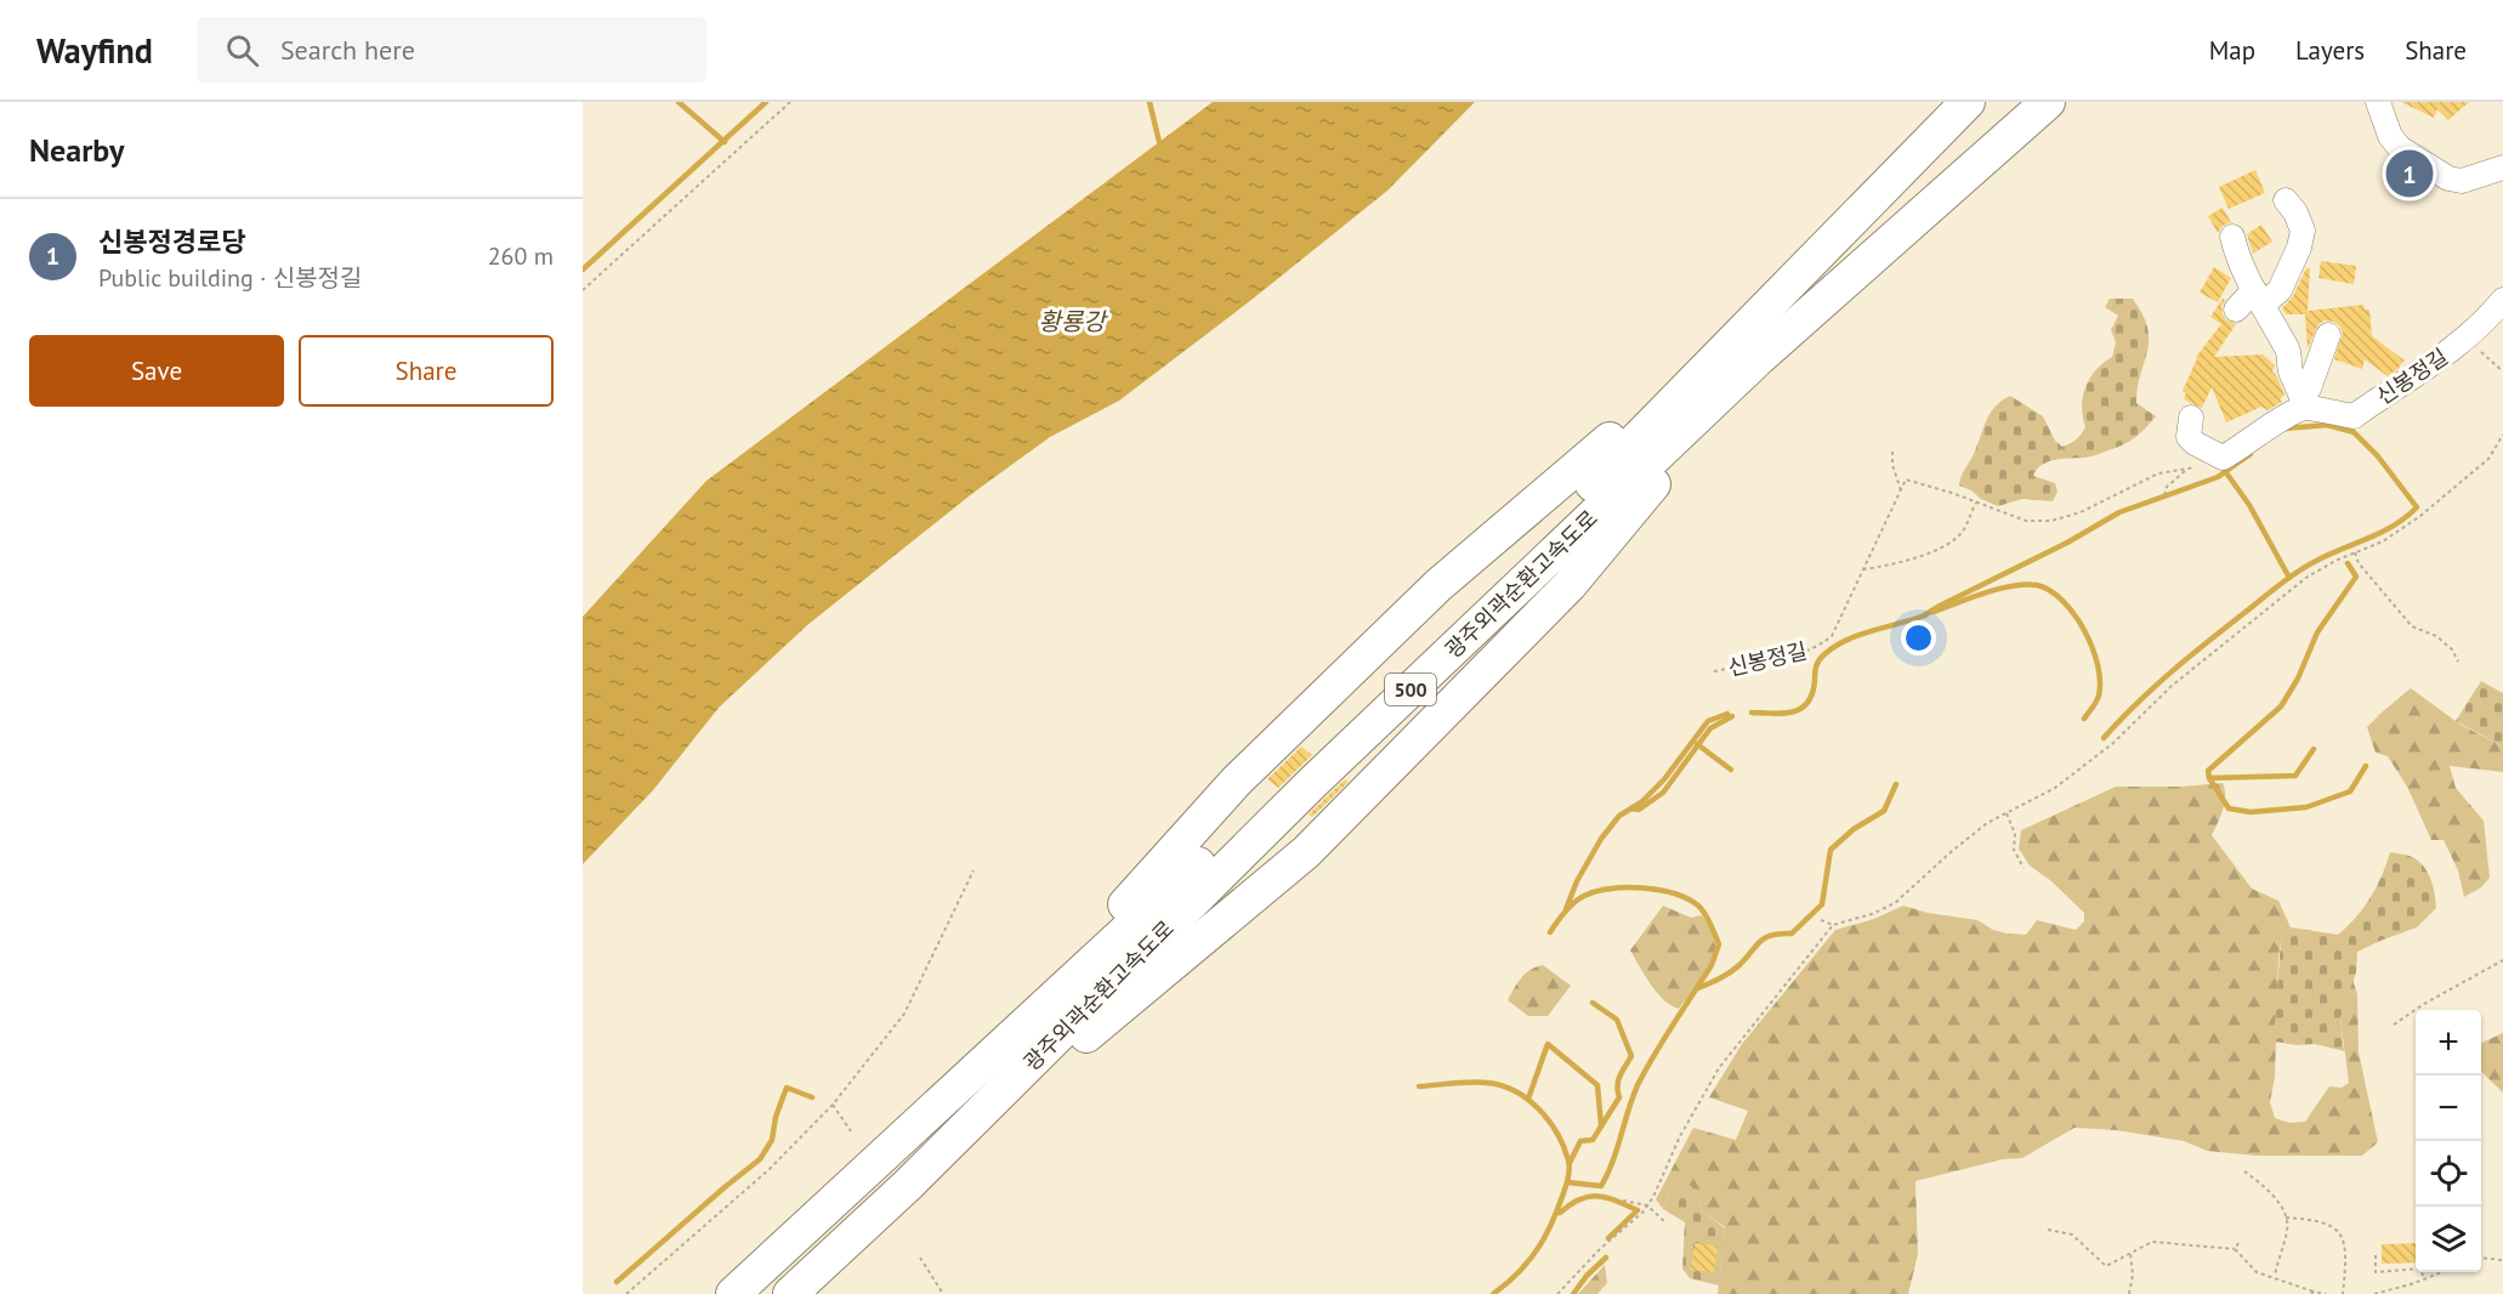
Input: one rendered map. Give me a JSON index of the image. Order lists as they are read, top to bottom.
{
  "streets": {
    "highway": ["광주외곽순환고속도로", "500"],
    "street": ["신봉정길"]
  },
  "water": ["황룡강"],
  "page": {
    "header": "Wayfind",
    "search": "Search here",
    "nav": ["Map", "Layers", "Share"],
    "heading": "Nearby",
    "pins": "1",
    "list": [
      {
        "mark": "1",
        "name": "신봉정경로당",
        "note": "Public building · 신봉정길",
        "value": "260 m"
      }
    ],
    "buttons": ["Save", "Share"],
    "map_buttons": ["+", "−"]
  }
}
